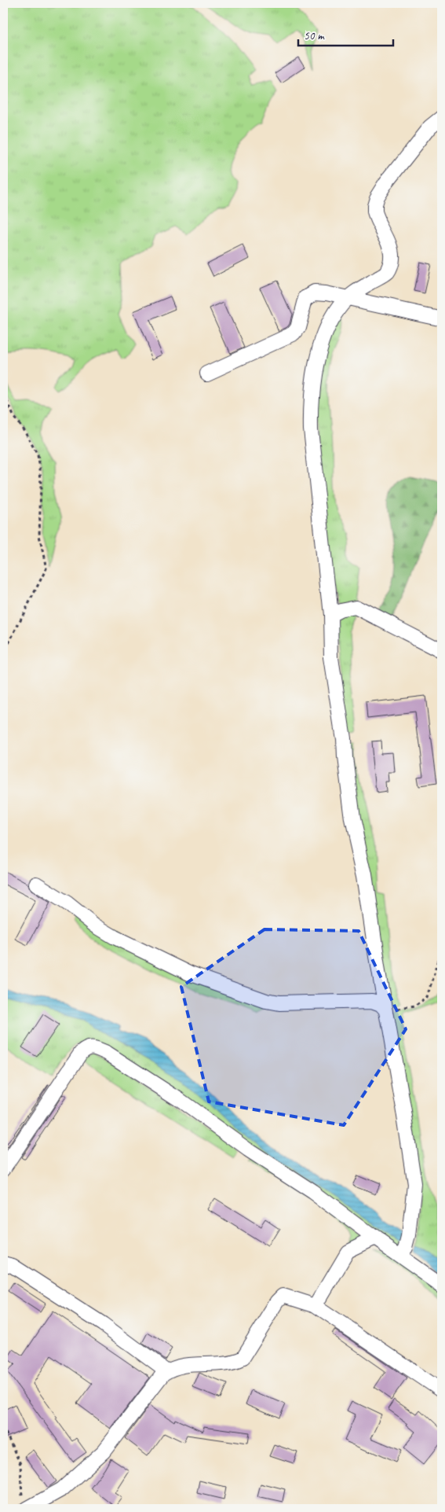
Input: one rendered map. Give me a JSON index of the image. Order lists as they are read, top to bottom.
{
  "scale_bar": "50 m"
}
